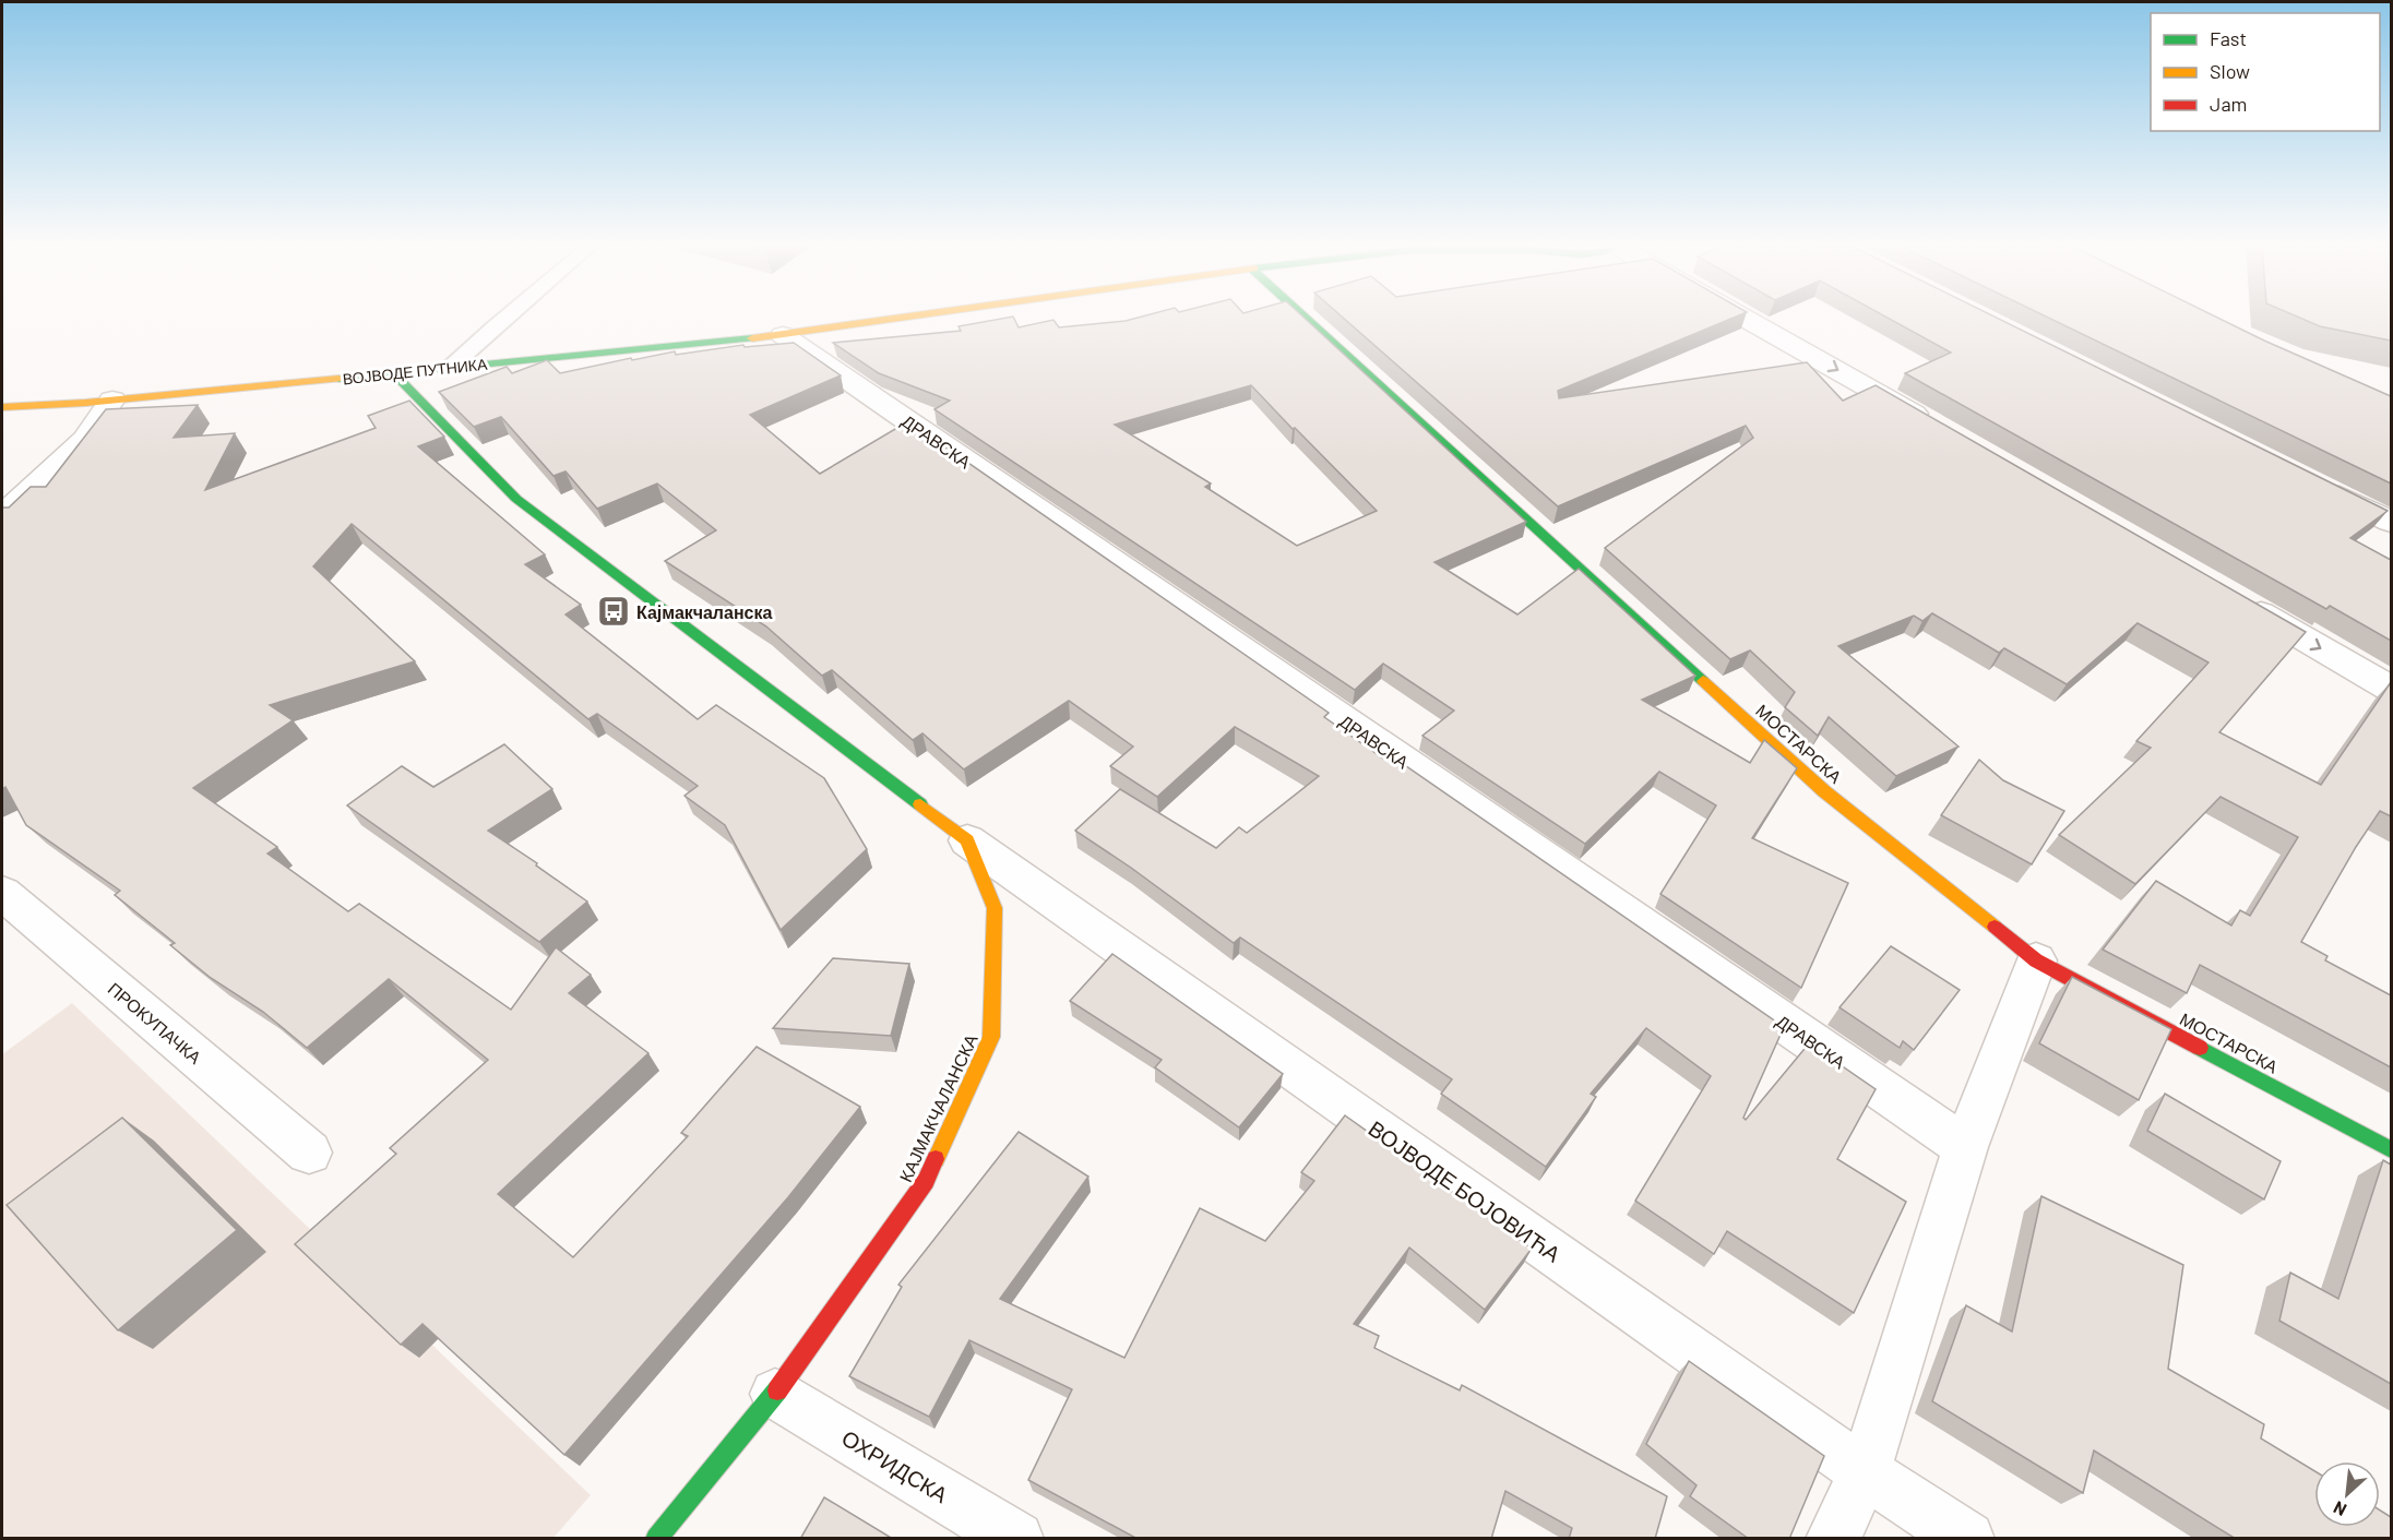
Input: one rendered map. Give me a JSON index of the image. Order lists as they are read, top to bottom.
{
  "streets": {
    "street": [
      "ВОЈВОДЕ ПУТНИКА",
      "ДРАВСКА",
      "МОСТАРСКА",
      "ПРОКУПАЧКА",
      "КАЈМАКЧАЛАНСКА",
      "ВОЈВОДЕ БОЈОВИЋА",
      "ОХРИДСКА"
    ]
  },
  "crossings": [
    ["ВОЈВОДЕ ПУТНИКА", "ДРАВСКА"],
    ["КАЈМАКЧАЛАНСКА", "ВОЈВОДЕ БОЈОВИЋА"],
    ["КАЈМАКЧАЛАНСКА", "ОХРИДСКА"]
  ],
  "places": {
    "bus stop": ["Кајмакчаланска"]
  },
  "legend": ["Fast", "Slow", "Jam"],
  "north": "bottom left"
}
